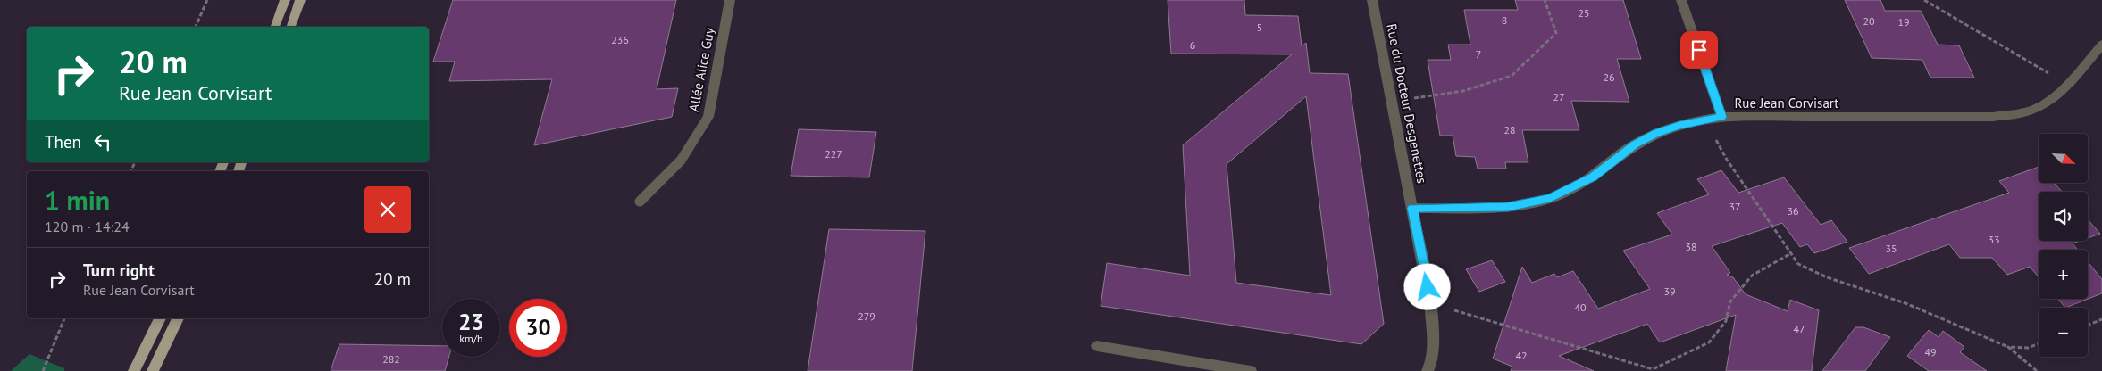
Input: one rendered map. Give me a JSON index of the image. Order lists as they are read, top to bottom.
{
  "streets": {
    "street": ["Allée Alice Guy", "Rue Jean Corvisart", "Rue du Docteur Desgenettes"]
  },
  "crossings": [
    ["Rue Jean Corvisart", "Rue du Docteur Desgenettes"]
  ],
  "house_numbers": [
    "25",
    "8",
    "20",
    "19",
    "5",
    "236",
    "6",
    "7",
    "26",
    "27",
    "28",
    "227",
    "37",
    "36",
    "33",
    "38",
    "35",
    "39",
    "40",
    "279",
    "47",
    "49",
    "42",
    "282"
  ],
  "north": "bottom right",
  "page": {
    "turn": ["20 m", "Rue Jean Corvisart"],
    "then": "Then",
    "map_buttons": ["+", "−"],
    "heading": ["1 min", "120 m · 14:24"],
    "list": [
      {
        "name": "Turn right",
        "note": "Rue Jean Corvisart",
        "value": "20 m"
      }
    ],
    "speed": "23 km/h",
    "limit": "30"
  }
}
